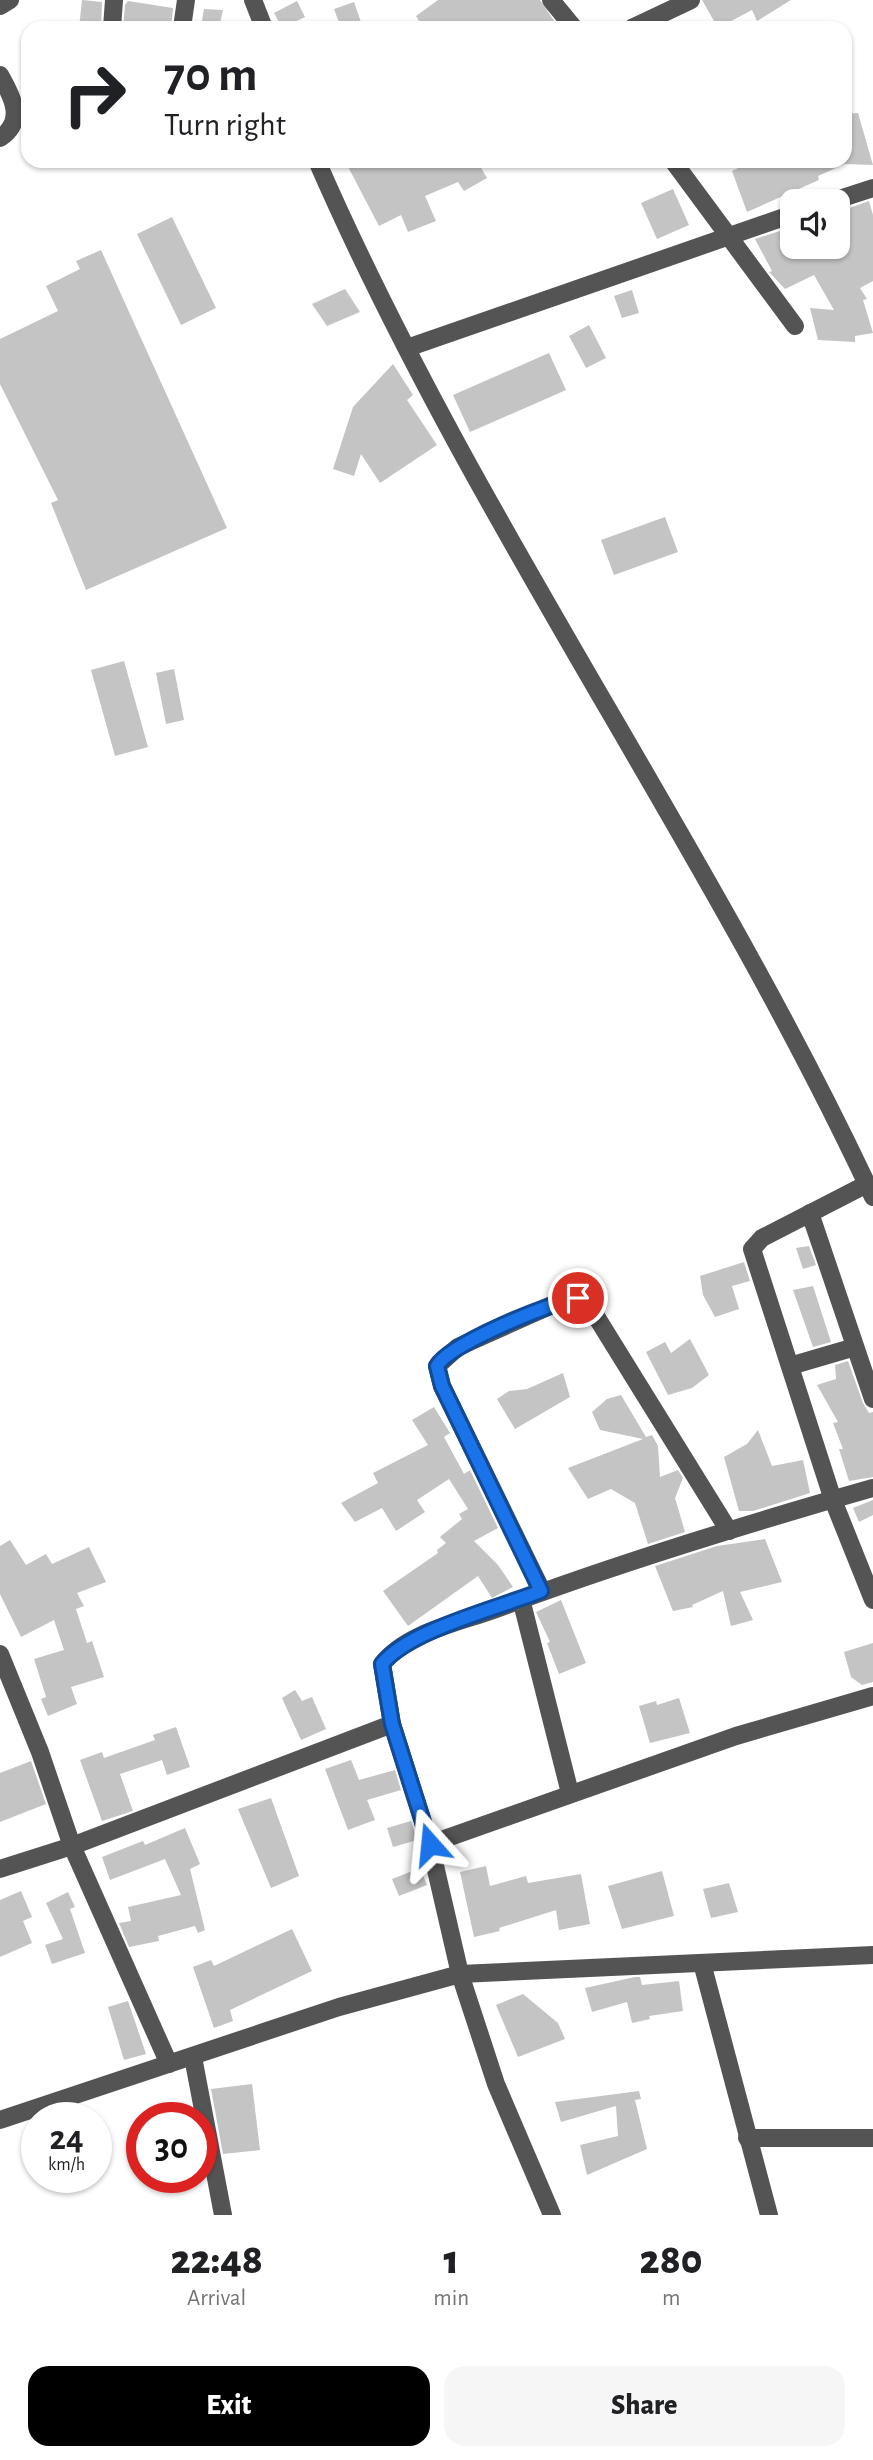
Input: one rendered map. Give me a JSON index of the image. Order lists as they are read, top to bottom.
{
  "page": {
    "turn": ["70 m", "Turn right"],
    "speed": "24 km/h",
    "limit": "30",
    "eta": [
      "22:48",
      "Arrival",
      "1",
      "min",
      "280",
      "m"
    ],
    "buttons": ["Exit", "Share"]
  }
}
